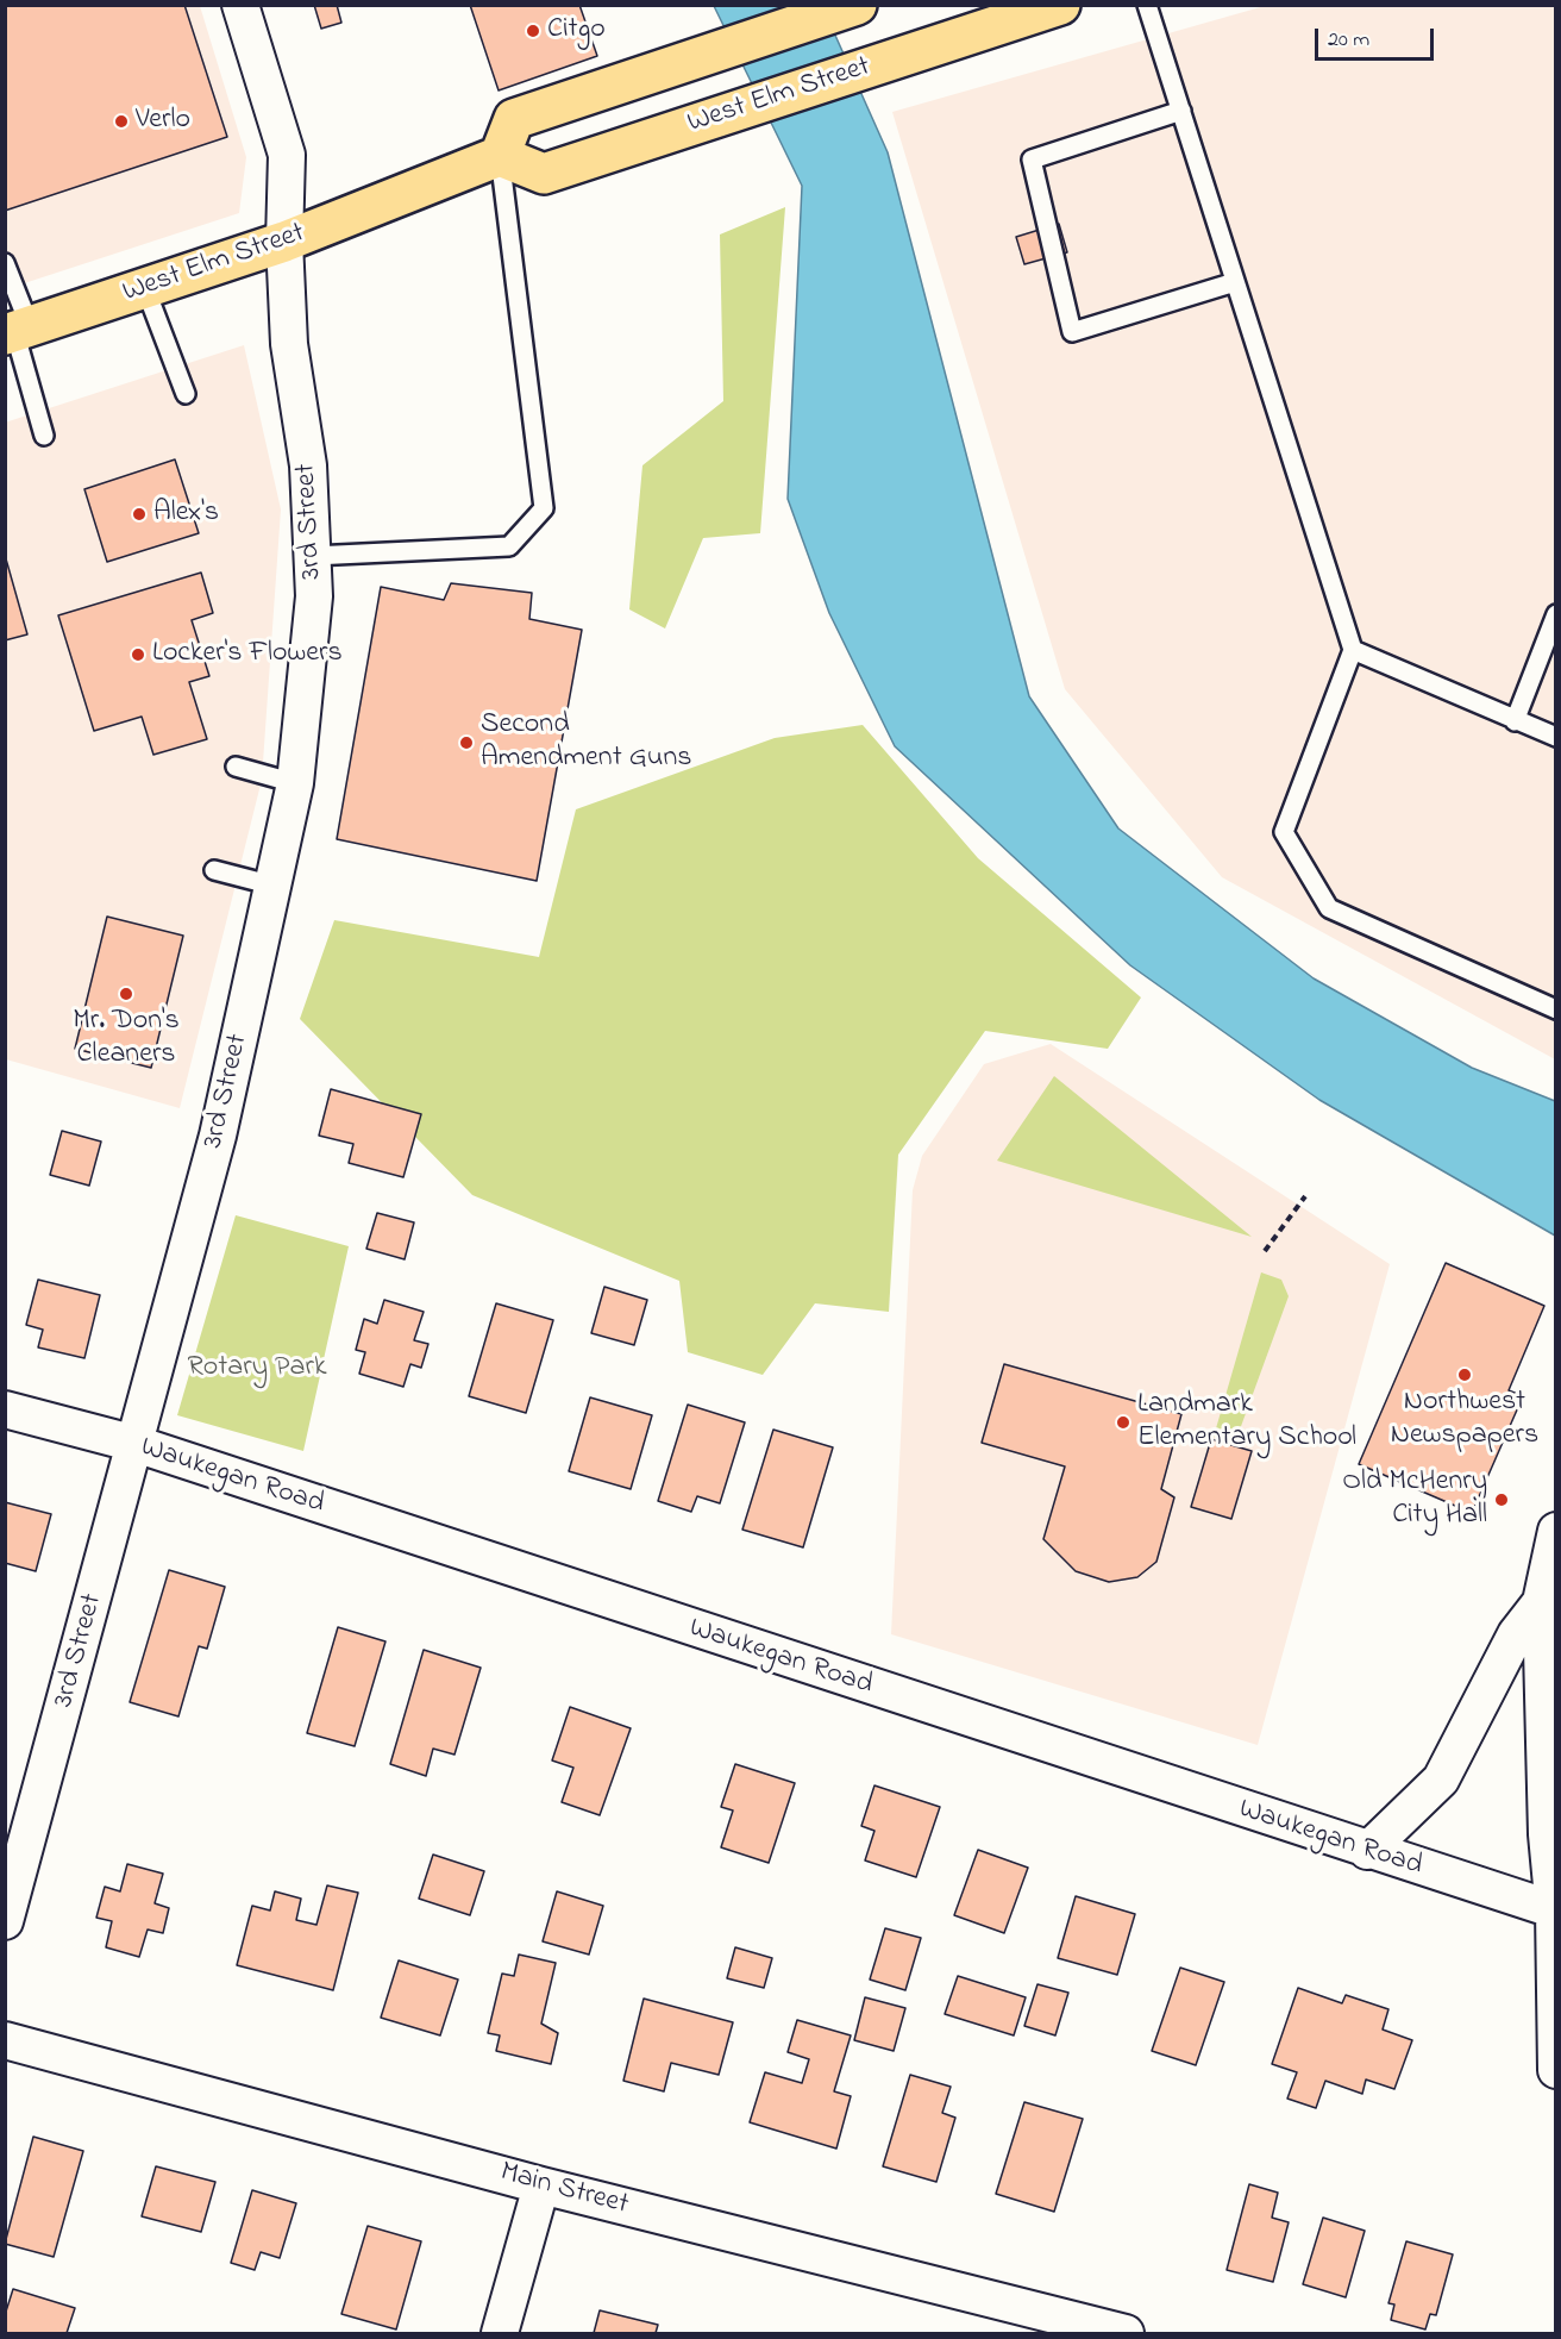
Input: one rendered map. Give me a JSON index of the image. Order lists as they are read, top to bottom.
{
  "streets": {
    "main road": ["West Elm Street"],
    "street": ["3rd Street", "Waukegan Road", "Main Street"]
  },
  "crossings": [
    ["West Elm Street", "3rd Street"],
    ["3rd Street", "Waukegan Road"]
  ],
  "parks": ["Rotary Park"],
  "places": [
    "Citgo",
    "Verlo",
    "Alex's",
    "Locker's Flowers",
    "Second Amendment Guns",
    "Mr. Don's Cleaners",
    "Northwest Newspapers",
    "Landmark Elementary School",
    "Old McHenry City Hall"
  ],
  "scale_bar": "20 m"
}
